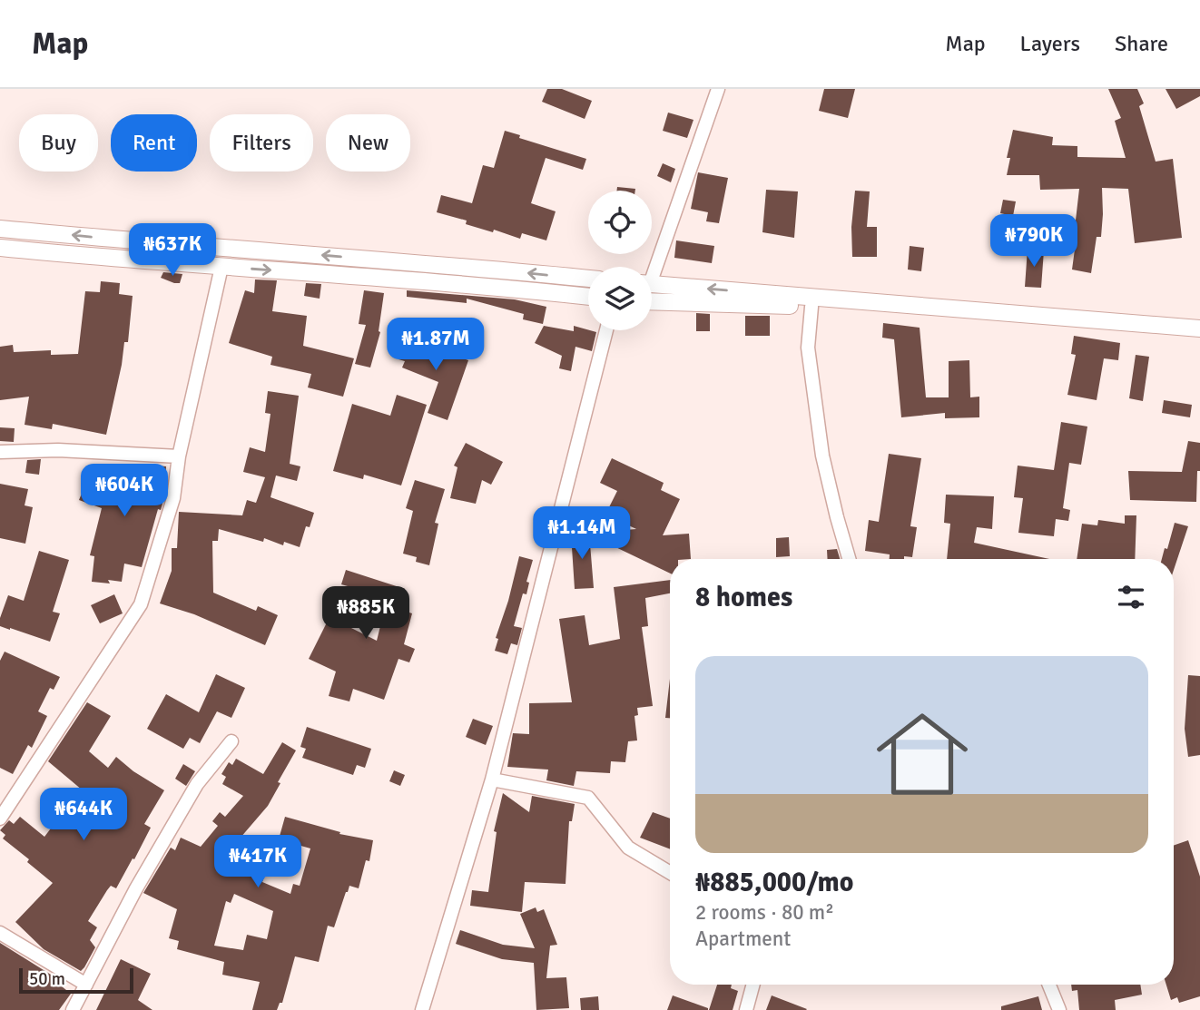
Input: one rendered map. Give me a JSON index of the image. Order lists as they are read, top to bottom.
{
  "scale_bar": "50 m",
  "page": {
    "header": "Map",
    "nav": ["Map", "Layers", "Share"],
    "chip": [
      "Buy",
      "Rent",
      "Filters",
      "New"
    ],
    "price": [
      "₦790K",
      "₦637K",
      "₦1.87M",
      "₦604K",
      "₦1.14M",
      "₦885K",
      "₦644K",
      "₦417K"
    ],
    "heading": "8 homes",
    "list": [
      {
        "name": "₦885,000/mo",
        "note": "2 rooms · 80 m² · Apartment"
      }
    ],
    "scale": "50 m"
  }
}
